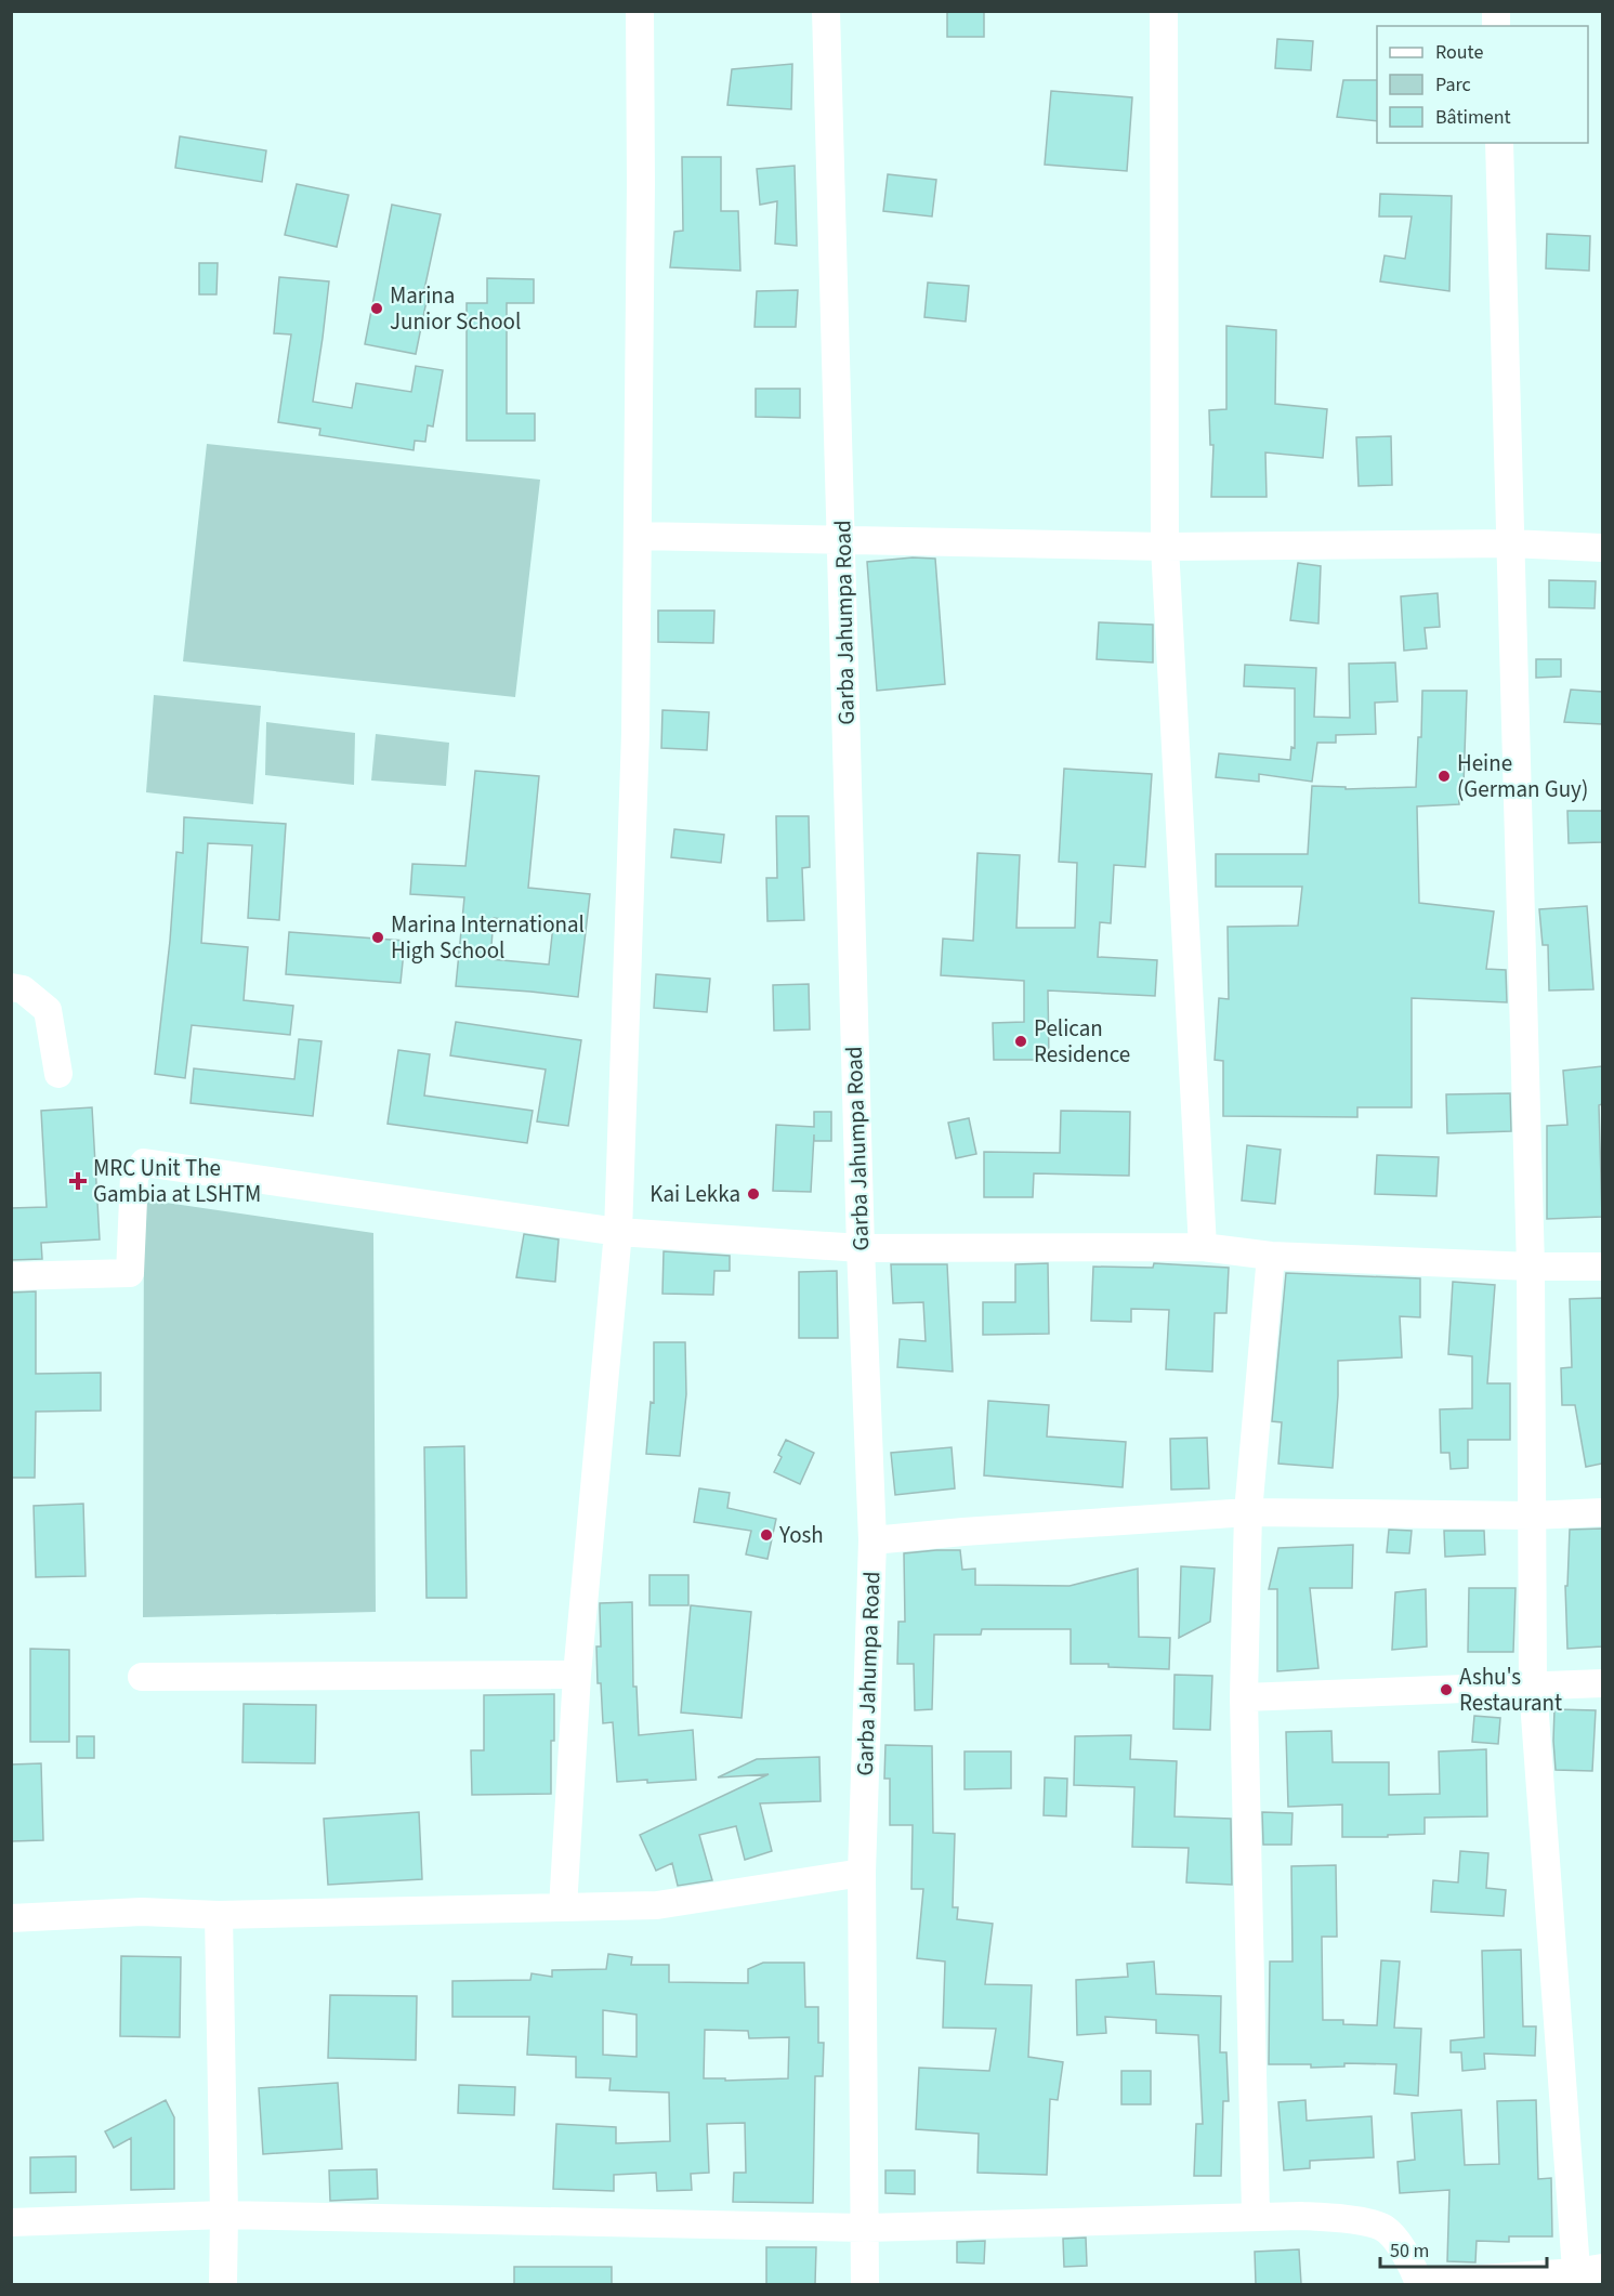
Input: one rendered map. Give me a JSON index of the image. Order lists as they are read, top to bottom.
{
  "streets": {
    "street": ["Garba Jahumpa Road"]
  },
  "places": {
    "other": [
      "Marina Junior School",
      "Heine (German Guy)",
      "Marina International High School",
      "Pelican Residence",
      "Kai Lekka",
      "Yosh",
      "Ashu's Restaurant"
    ],
    "health": ["MRC Unit The Gambia at LSHTM"]
  },
  "legend": ["Route", "Parc", "Bâtiment"],
  "scale_bar": "50 m"
}
